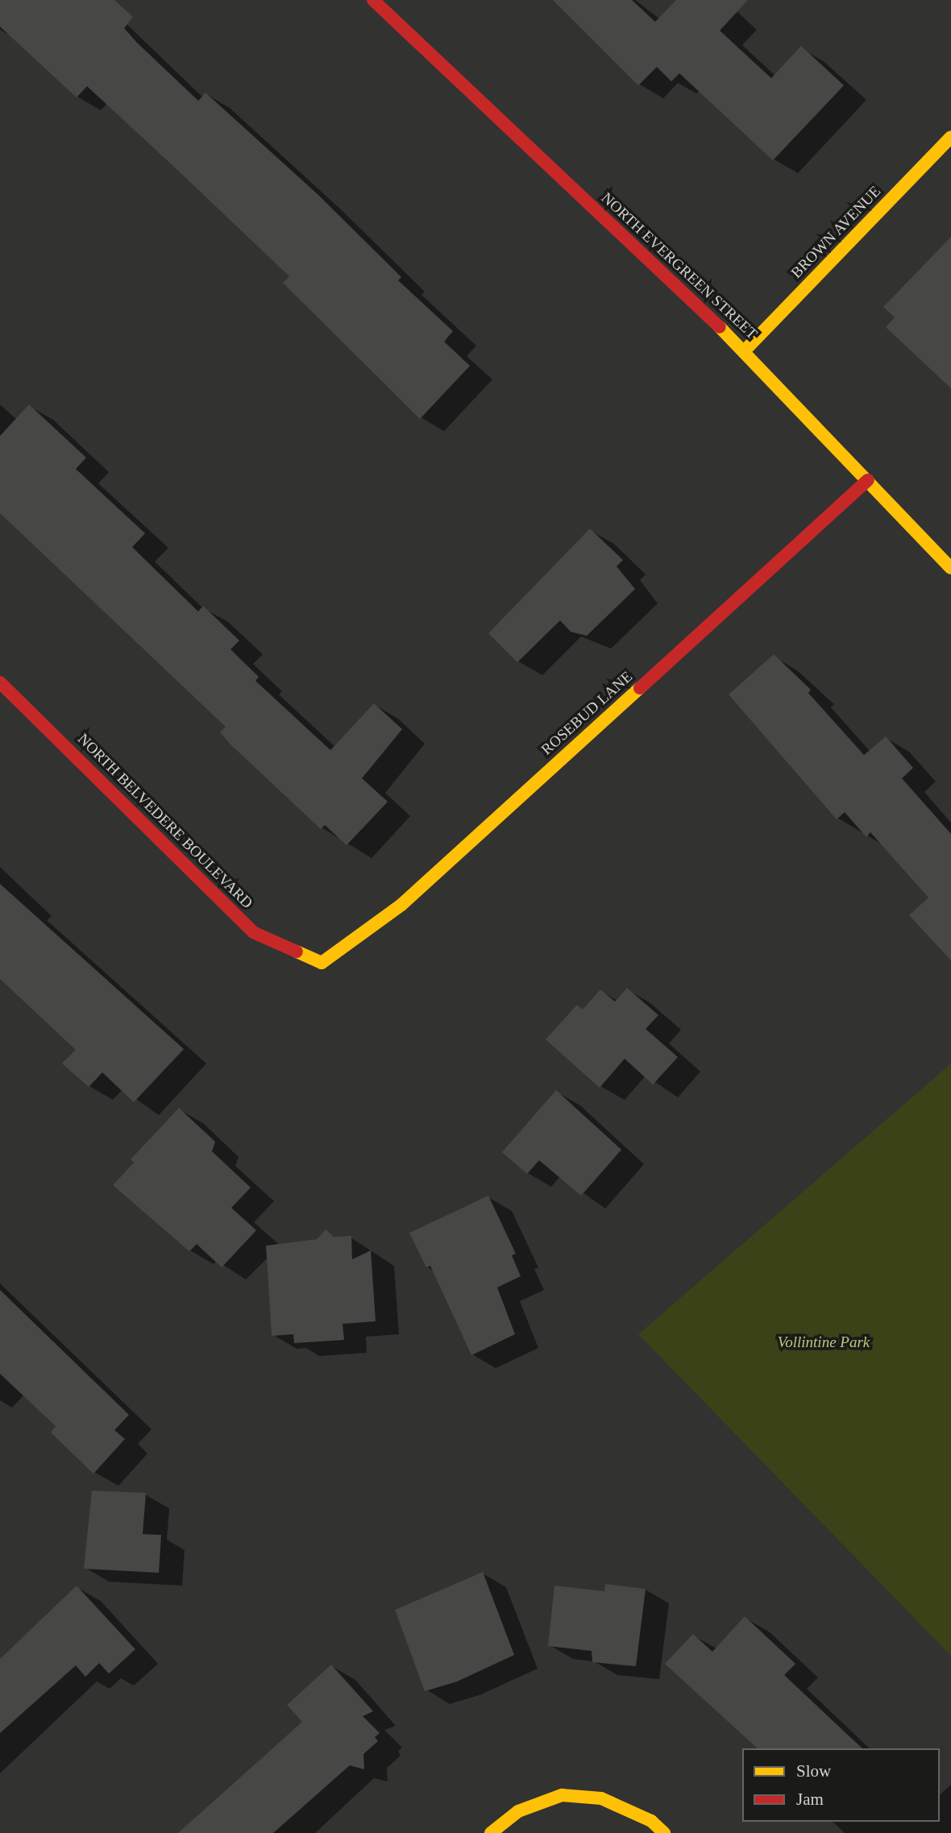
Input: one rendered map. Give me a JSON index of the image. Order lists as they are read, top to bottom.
{
  "streets": {
    "street": [
      "BROWN AVENUE",
      "NORTH EVERGREEN STREET",
      "ROSEBUD LANE",
      "NORTH BELVEDERE BOULEVARD"
    ]
  },
  "crossings": [
    ["BROWN AVENUE", "NORTH EVERGREEN STREET"],
    ["NORTH EVERGREEN STREET", "ROSEBUD LANE"],
    ["ROSEBUD LANE", "NORTH BELVEDERE BOULEVARD"]
  ],
  "parks": ["Vollintine Park"],
  "legend": ["Slow", "Jam"]
}
